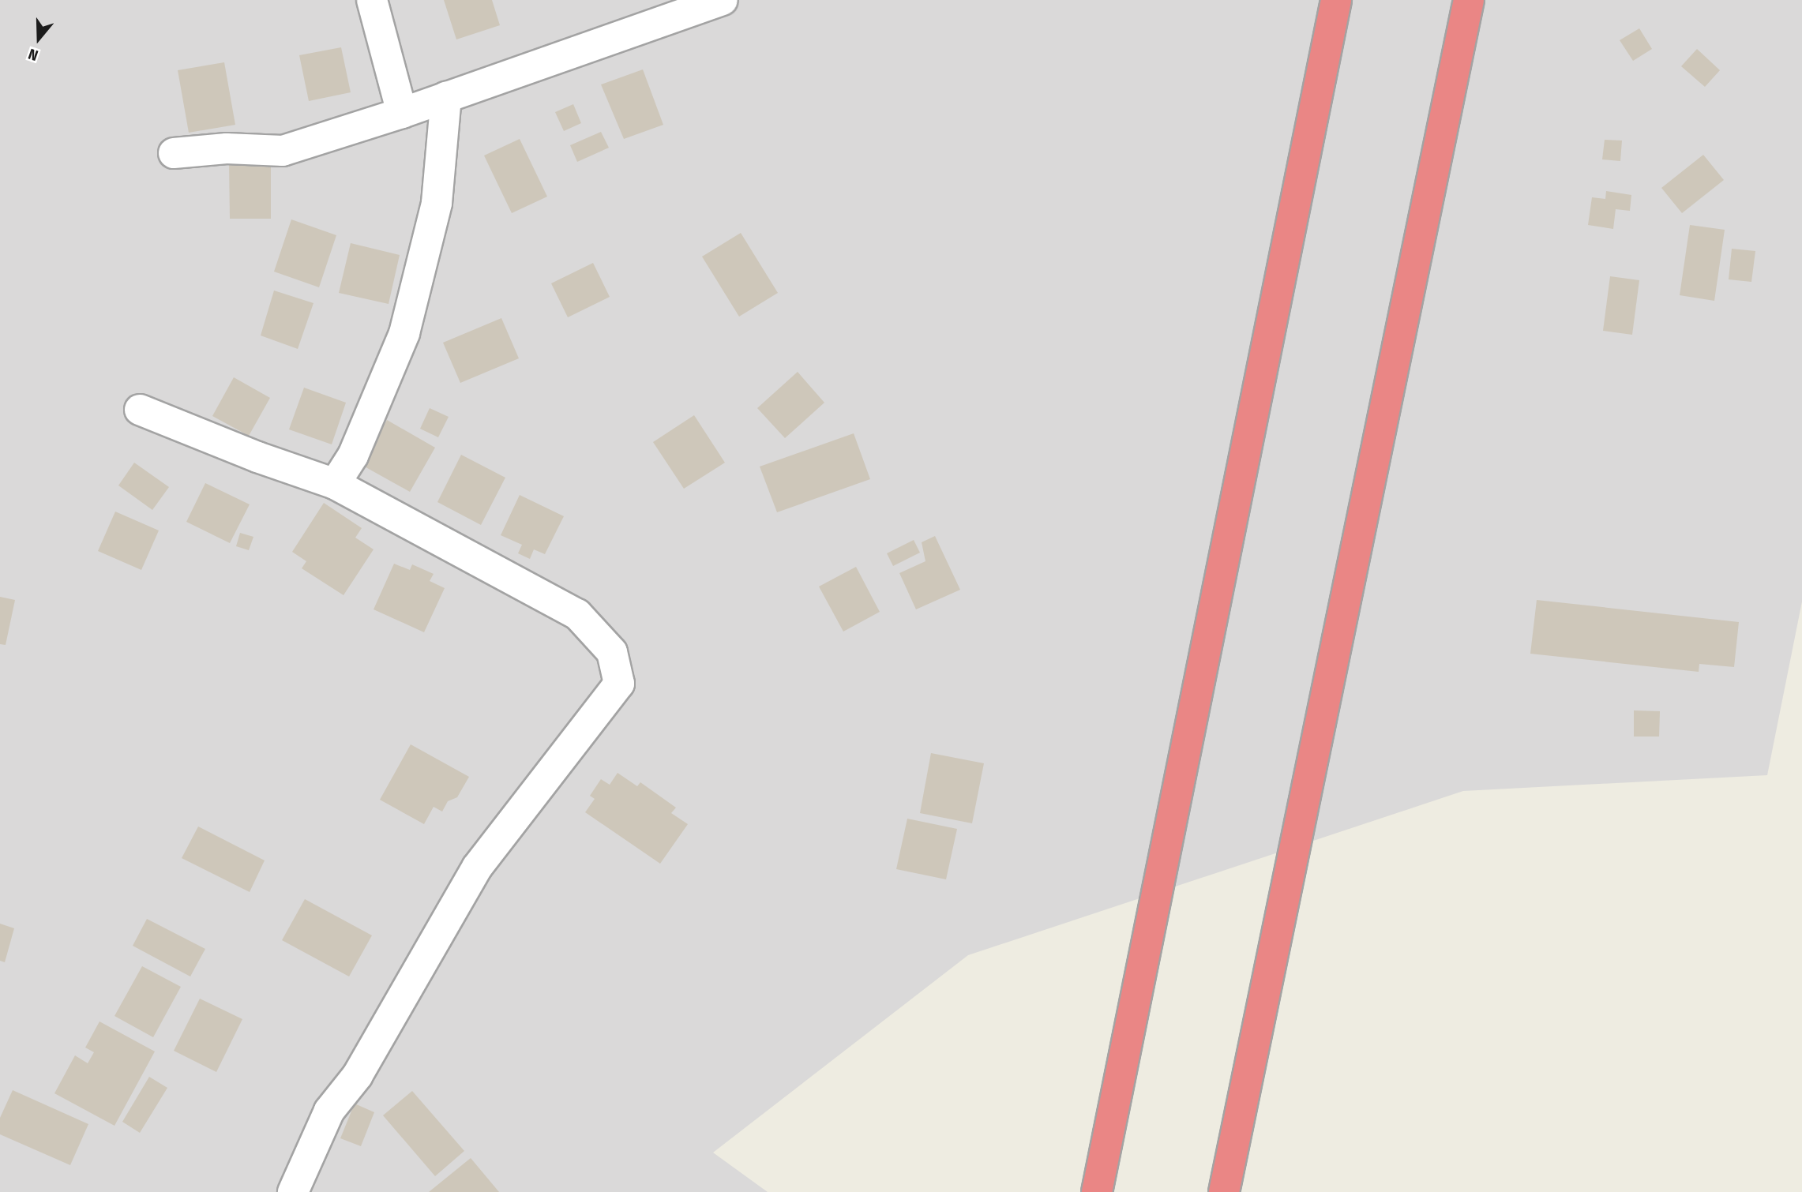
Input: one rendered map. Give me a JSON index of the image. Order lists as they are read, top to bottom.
{
  "north": "bottom"
}
